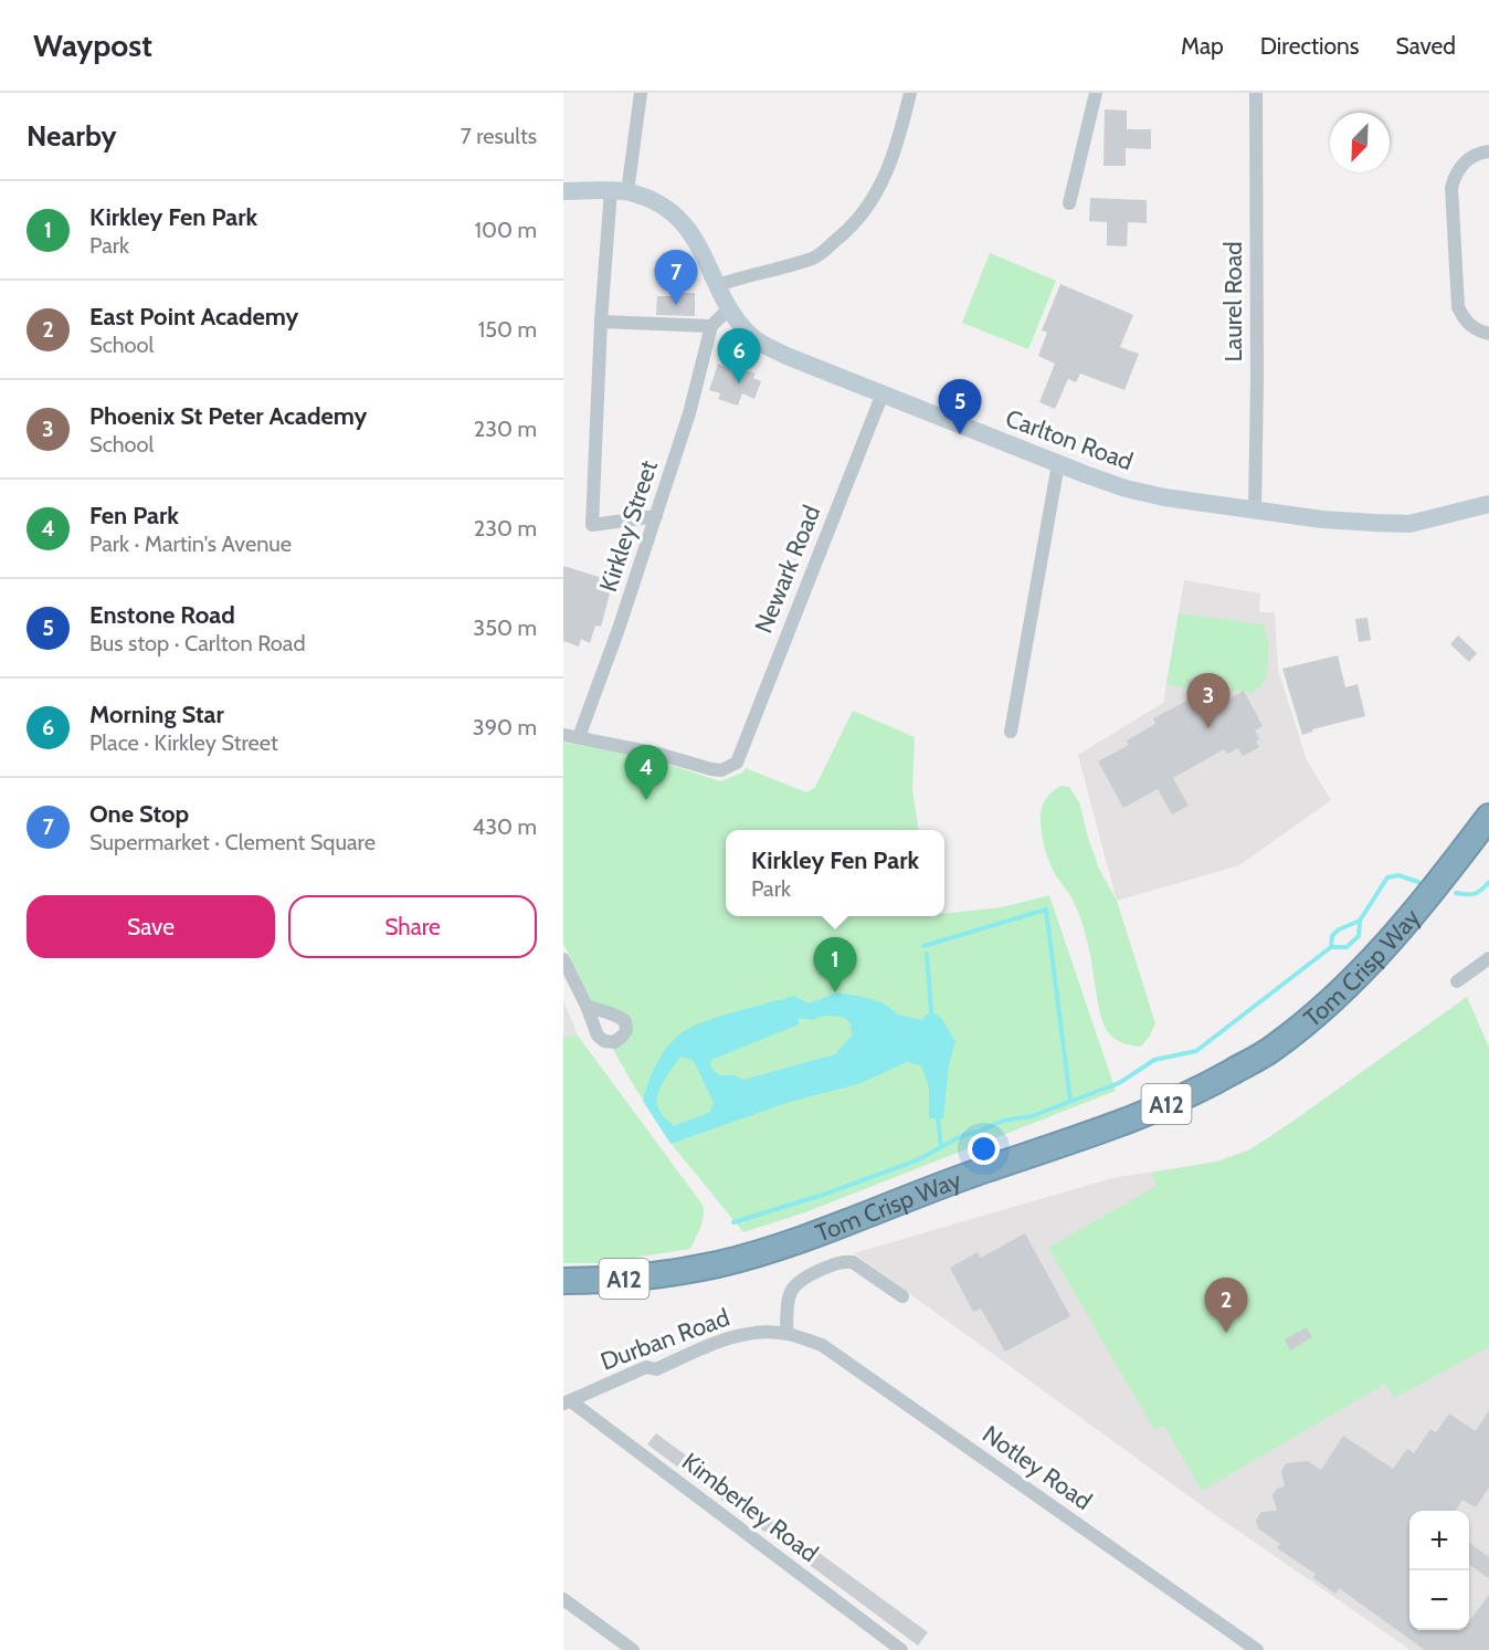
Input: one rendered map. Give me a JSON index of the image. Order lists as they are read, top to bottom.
{
  "streets": {
    "highway": ["Tom Crisp Way", "A12"],
    "street": [
      "Laurel Road",
      "Carlton Road",
      "Kirkley Street",
      "Newark Road",
      "Durban Road",
      "Notley Road",
      "Kimberley Road"
    ]
  },
  "crossings": [
    ["Laurel Road", "Carlton Road"],
    ["Carlton Road", "Newark Road"],
    ["Kirkley Street", "Newark Road"],
    ["Durban Road", "Notley Road"],
    ["Durban Road", "Kimberley Road"]
  ],
  "north": "bottom left",
  "page": {
    "header": "Waypost",
    "nav": ["Map", "Directions", "Saved"],
    "heading": ["Nearby", "7 results"],
    "list": [
      {
        "mark": "1",
        "name": "Kirkley Fen Park",
        "note": "Park",
        "value": "100 m"
      },
      {
        "mark": "2",
        "name": "East Point Academy",
        "note": "School",
        "value": "150 m"
      },
      {
        "mark": "3",
        "name": "Phoenix St Peter Academy",
        "note": "School",
        "value": "230 m"
      },
      {
        "mark": "4",
        "name": "Fen Park",
        "note": "Park · Martin's Avenue",
        "value": "230 m"
      },
      {
        "mark": "5",
        "name": "Enstone Road",
        "note": "Bus stop · Carlton Road",
        "value": "350 m"
      },
      {
        "mark": "6",
        "name": "Morning Star",
        "note": "Place · Kirkley Street",
        "value": "390 m"
      },
      {
        "mark": "7",
        "name": "One Stop",
        "note": "Supermarket · Clement Square",
        "value": "430 m"
      }
    ],
    "pins": [
      "7",
      "6",
      "5",
      "3",
      "4",
      "1",
      "2"
    ],
    "popup": ["Kirkley Fen Park", "Park"],
    "buttons": ["Save", "Share"],
    "map_buttons": ["+", "−"]
  }
}
